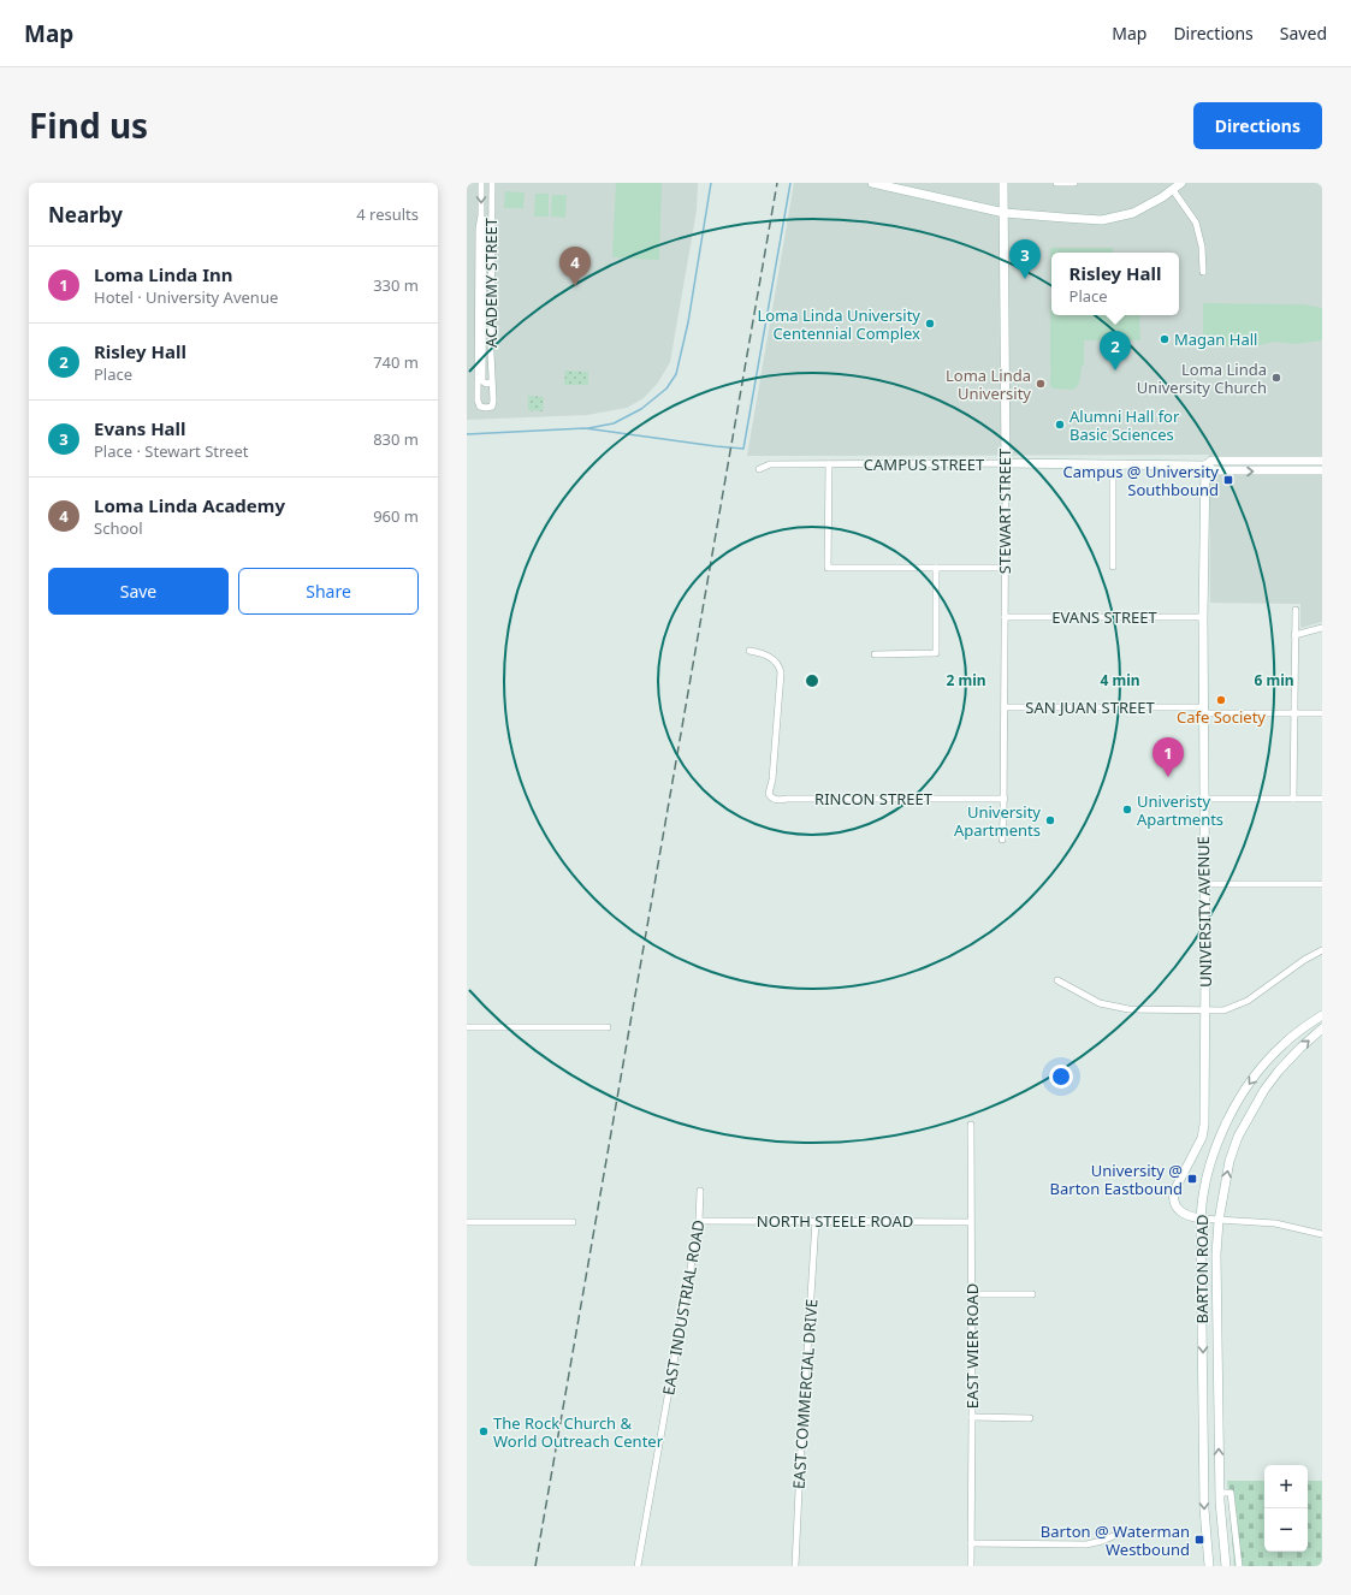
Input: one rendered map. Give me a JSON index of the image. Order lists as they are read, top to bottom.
{
  "streets": {
    "street": [
      "ACADEMY STREET",
      "CAMPUS STREET",
      "STEWART STREET",
      "EVANS STREET",
      "SAN JUAN STREET",
      "RINCON STREET",
      "UNIVERSITY AVENUE",
      "NORTH STEELE ROAD",
      "BARTON ROAD",
      "EAST INDUSTRIAL ROAD",
      "EAST WIER ROAD",
      "EAST COMMERCIAL DRIVE"
    ]
  },
  "crossings": [
    ["CAMPUS STREET", "STEWART STREET"],
    ["CAMPUS STREET", "UNIVERSITY AVENUE"],
    ["STEWART STREET", "EVANS STREET"],
    ["STEWART STREET", "SAN JUAN STREET"],
    ["STEWART STREET", "RINCON STREET"],
    ["EVANS STREET", "UNIVERSITY AVENUE"],
    ["SAN JUAN STREET", "UNIVERSITY AVENUE"],
    ["UNIVERSITY AVENUE", "BARTON ROAD"],
    ["NORTH STEELE ROAD", "EAST INDUSTRIAL ROAD"],
    ["NORTH STEELE ROAD", "EAST WIER ROAD"],
    ["NORTH STEELE ROAD", "EAST COMMERCIAL DRIVE"]
  ],
  "places": {
    "other": [
      "Loma Linda University Centennial Complex",
      "Magan Hall",
      "Loma Linda University Church",
      "Loma Linda University",
      "Alumni Hall for Basic Sciences",
      "Cafe Society",
      "Univeristy Apartments",
      "University Apartments",
      "The Rock Church & World Outreach Center"
    ],
    "transit": ["Campus @ University Southbound", "University @ Barton Eastbound", "Barton @ Waterman Westbound"]
  },
  "page": {
    "header": "Map",
    "nav": ["Map", "Directions", "Saved"],
    "title": "Find us",
    "buttons": [
      "Directions",
      ["Save", "Share"]
    ],
    "heading": ["Nearby", "4 results"],
    "pins": [
      "3",
      "4",
      "2",
      "1"
    ],
    "list": [
      {
        "mark": "1",
        "name": "Loma Linda Inn",
        "note": "Hotel · University Avenue",
        "value": "330 m"
      },
      {
        "mark": "2",
        "name": "Risley Hall",
        "note": "Place",
        "value": "740 m"
      },
      {
        "mark": "3",
        "name": "Evans Hall",
        "note": "Place · Stewart Street",
        "value": "830 m"
      },
      {
        "mark": "4",
        "name": "Loma Linda Academy",
        "note": "School",
        "value": "960 m"
      }
    ],
    "popup": ["Risley Hall", "Place"],
    "map_buttons": ["+", "−"]
  },
  "rings": ["2 min", "4 min", "6 min"]
}
